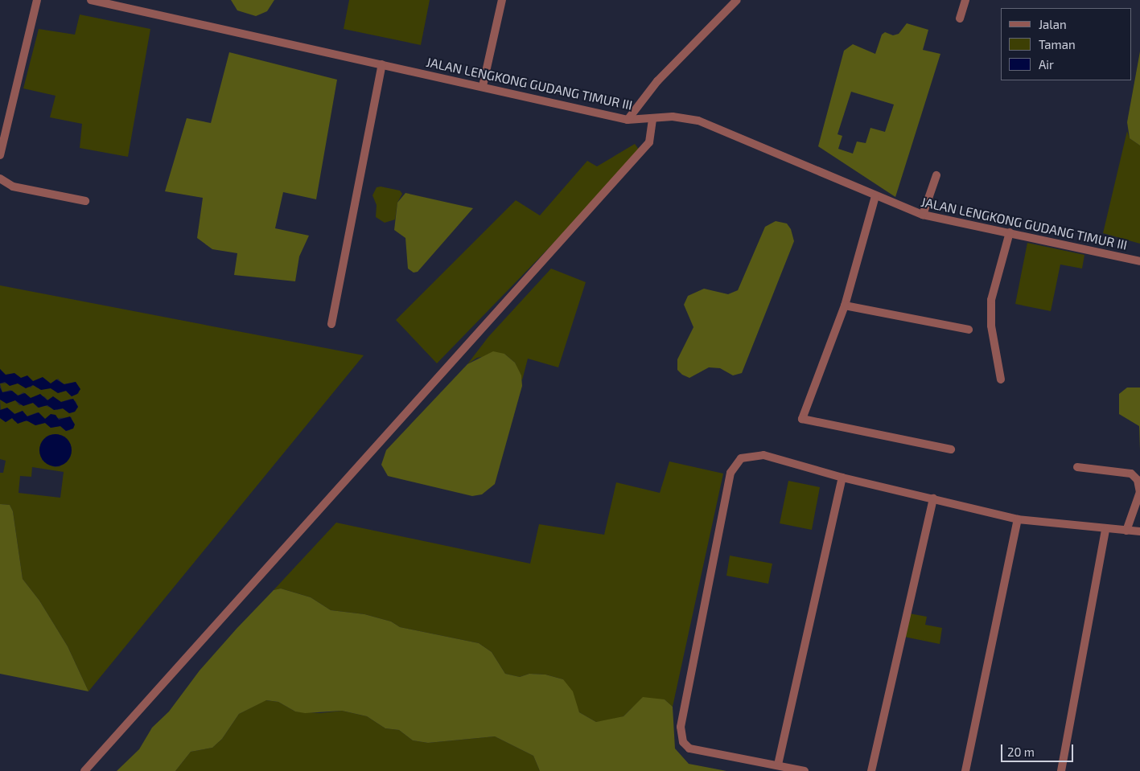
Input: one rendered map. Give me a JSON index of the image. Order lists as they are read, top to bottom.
{
  "streets": {
    "street": ["JALAN LENGKONG GUDANG TIMUR III"]
  },
  "legend": ["Jalan", "Taman", "Air"],
  "scale_bar": "20 m"
}
